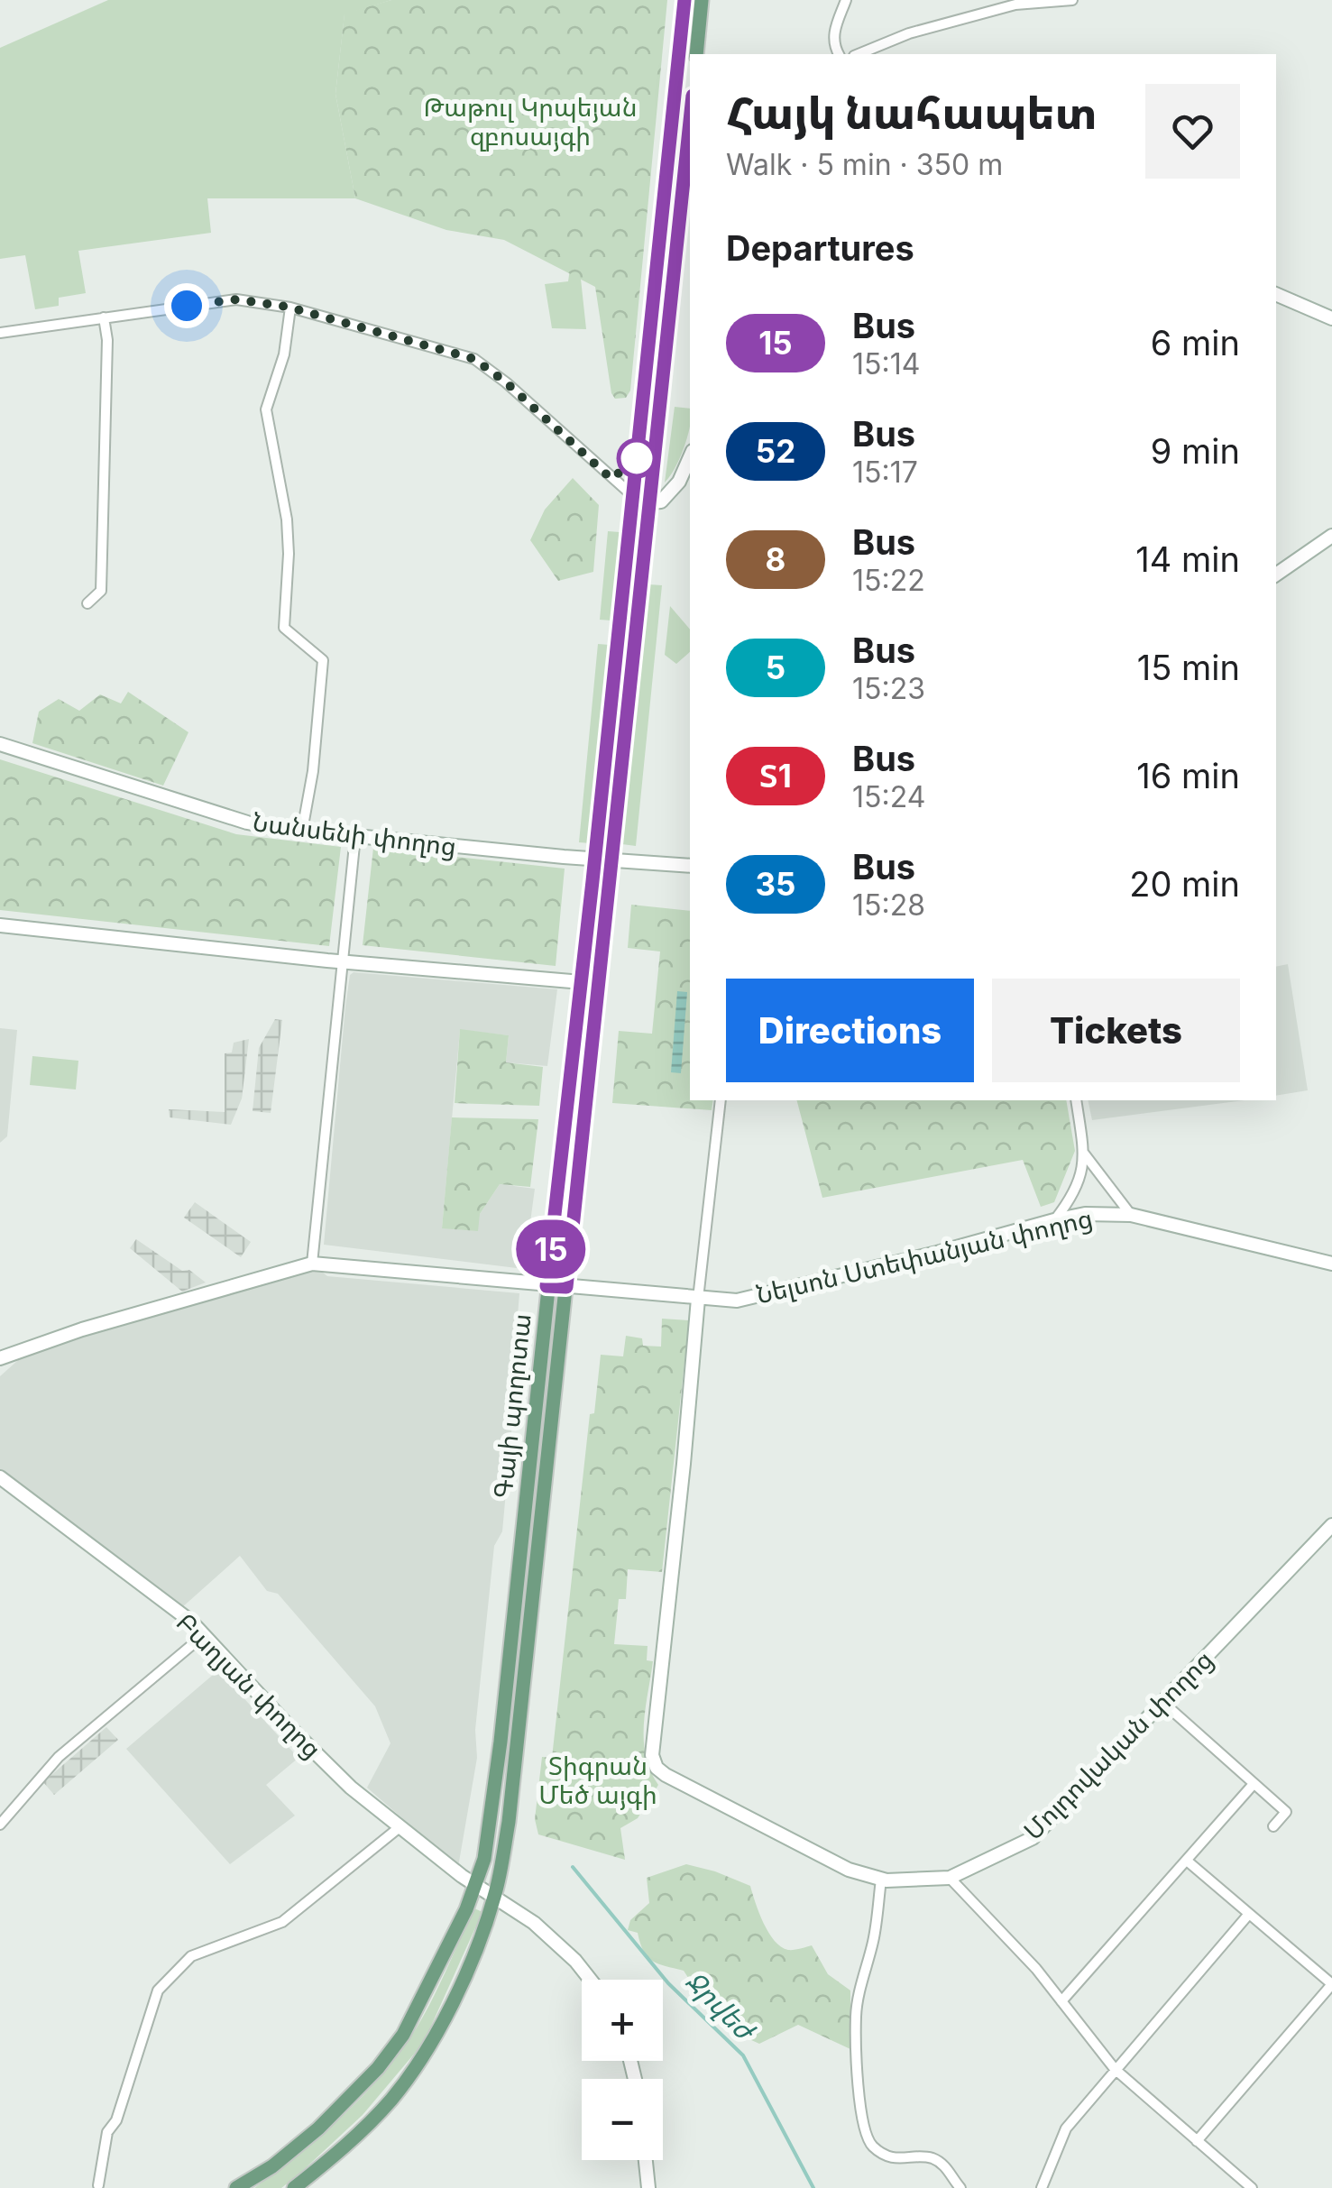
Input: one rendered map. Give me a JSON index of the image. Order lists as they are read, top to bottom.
{
  "streets": {
    "main road": ["Գայի պողոտա"],
    "street": [
      "Նանսենի փողոց",
      "Նելսոն Ստեփանյան փողոց",
      "Բաղյան փողոց",
      "Մոլդովական փողոց"
    ]
  },
  "crossings": [
    ["Նանսենի փողոց", "Գայի պողոտա"],
    ["Նելսոն Ստեփանյան փողոց", "Գայի պողոտա"],
    ["Նելսոն Ստեփանյան փողոց", "Մոլդովական փողոց"],
    ["Գայի պողոտա", "Բաղյան փողոց"]
  ],
  "water": ["Ջրվեժ"],
  "parks": ["Թաթուլ Կրպեյան զբոսայգի", "Տիգրան Մեծ այգի"],
  "lines": ["bus line 15"],
  "page": {
    "on_map": "15",
    "heading": [
      ["Հայկ նահապետ", "Walk · 5 min · 350 m"],
      "Departures"
    ],
    "list": [
      {
        "mark": "15",
        "name": "Bus",
        "note": "15:14",
        "value": "6 min"
      },
      {
        "mark": "52",
        "name": "Bus",
        "note": "15:17",
        "value": "9 min"
      },
      {
        "mark": "8",
        "name": "Bus",
        "note": "15:22",
        "value": "14 min"
      },
      {
        "mark": "5",
        "name": "Bus",
        "note": "15:23",
        "value": "15 min"
      },
      {
        "mark": "Տ1",
        "name": "Bus",
        "note": "15:24",
        "value": "16 min"
      },
      {
        "mark": "35",
        "name": "Bus",
        "note": "15:28",
        "value": "20 min"
      }
    ],
    "buttons": ["Directions", "Tickets"],
    "map_buttons": ["+", "−"]
  }
}
